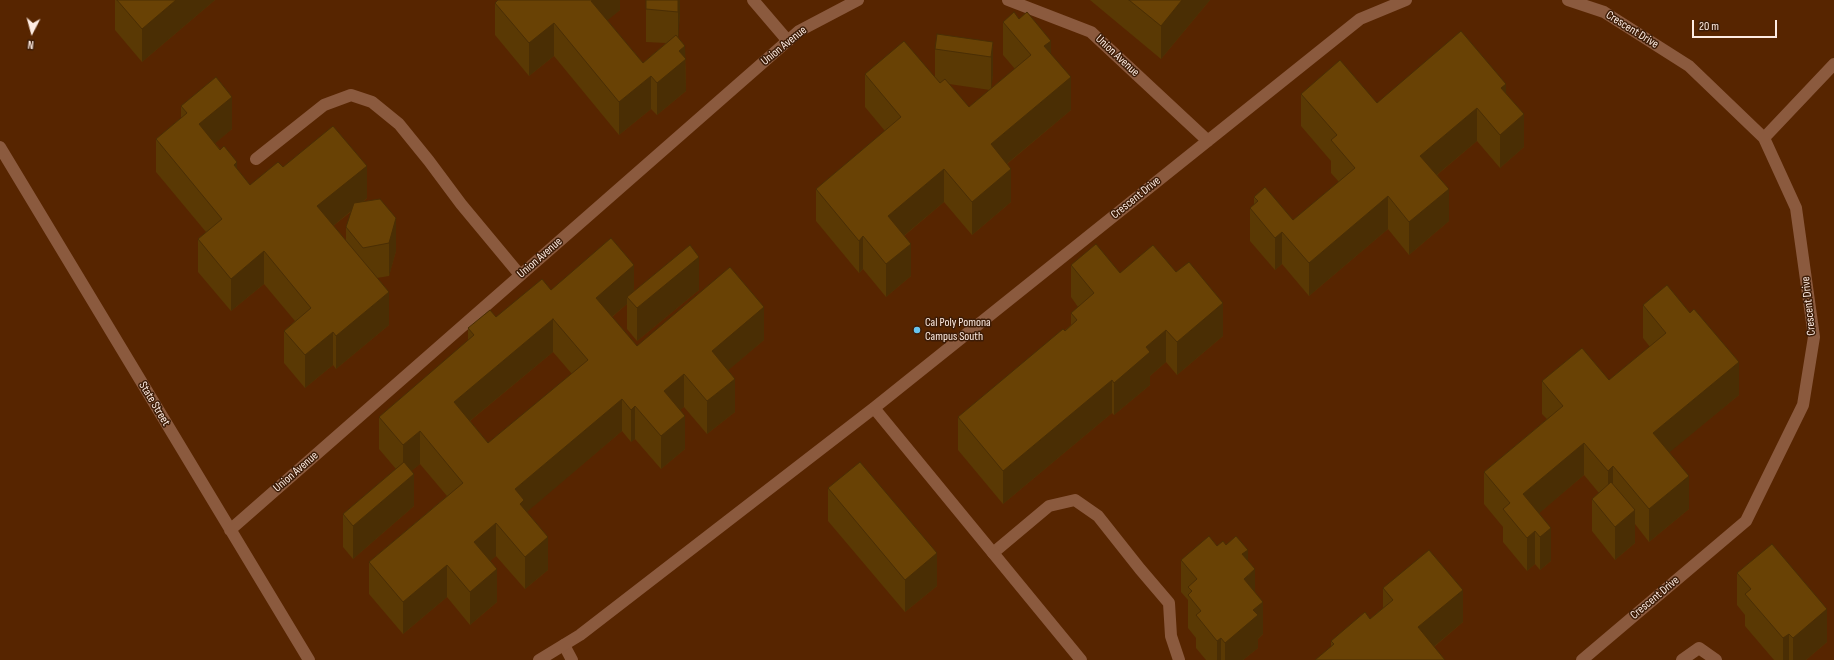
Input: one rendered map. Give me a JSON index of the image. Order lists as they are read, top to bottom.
{
  "streets": {
    "street": ["Crescent Drive", "Union Avenue", "State Street"]
  },
  "crossings": [
    ["Crescent Drive", "Union Avenue"],
    ["Union Avenue", "State Street"]
  ],
  "places": ["Cal Poly Pomona Campus South"],
  "scale_bar": "20 m",
  "north": "bottom"
}
